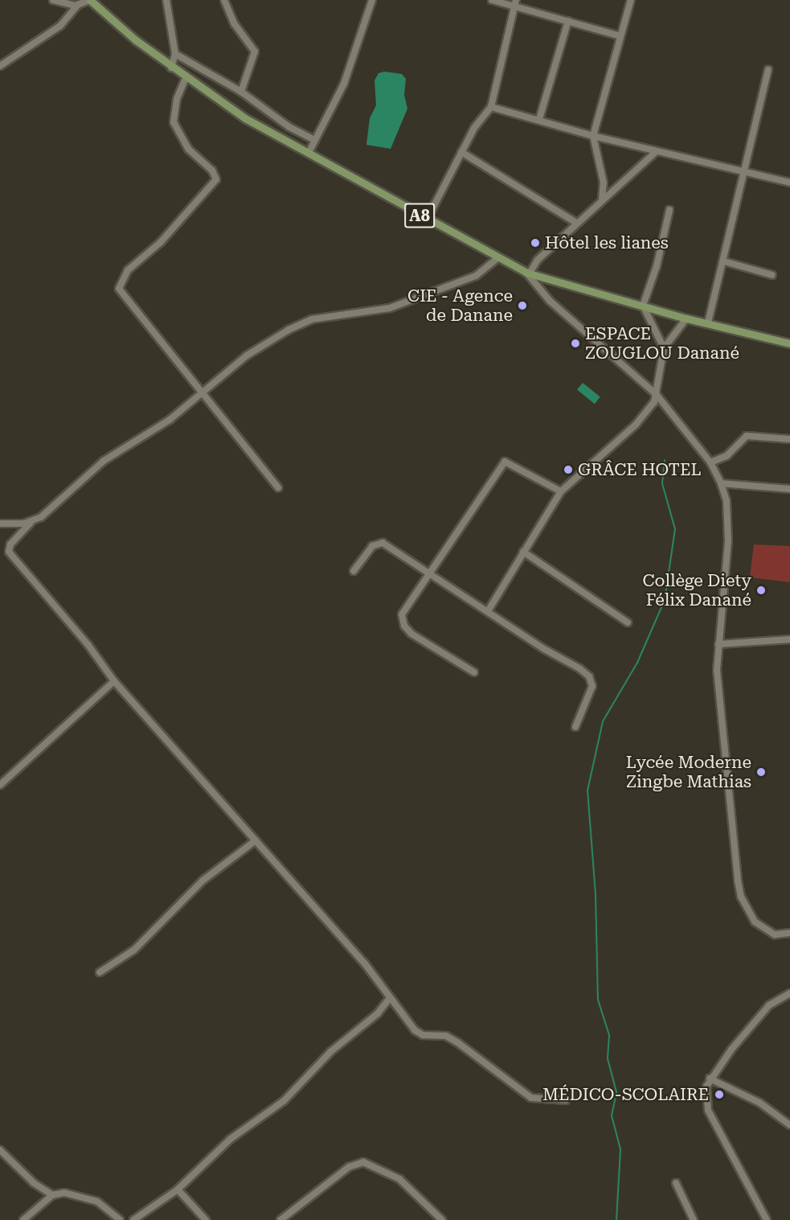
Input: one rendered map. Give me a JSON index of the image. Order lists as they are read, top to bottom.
{
  "streets": {
    "main road": ["A8"]
  },
  "places": [
    "Hôtel les lianes",
    "CIE - Agence de Danane",
    "ESPACE ZOUGLOU Danané",
    "GRÂCE HOTEL",
    "Collège Diety Félix Danané",
    "Lycée Moderne Zingbe Mathias",
    "MÉDICO-SCOLAIRE"
  ]
}
